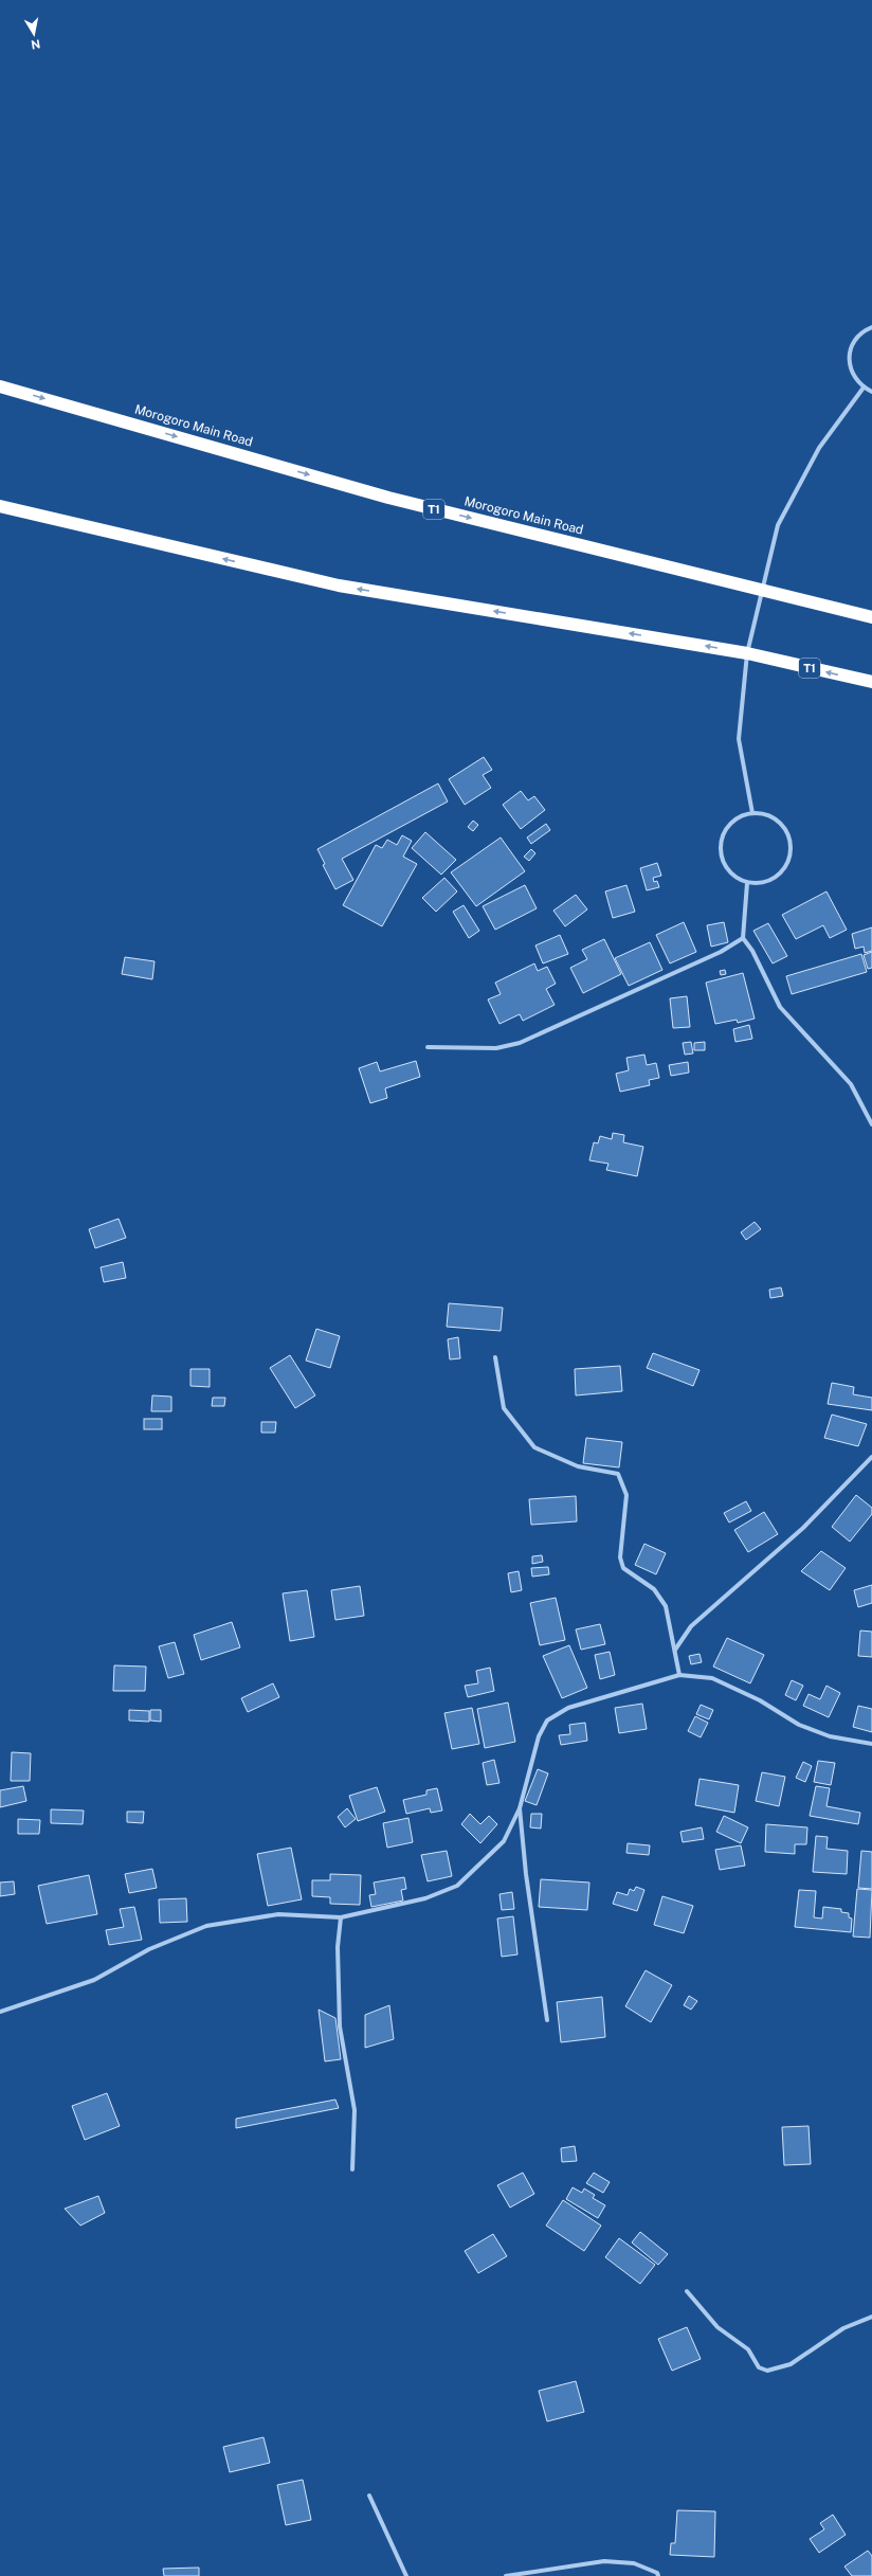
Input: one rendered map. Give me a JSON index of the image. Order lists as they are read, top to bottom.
{
  "streets": {
    "highway": ["Morogoro Main Road", "T1"]
  },
  "north": "bottom"
}
